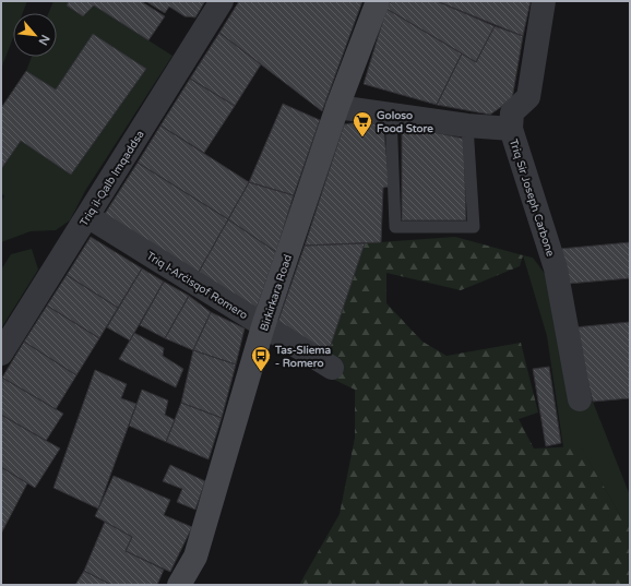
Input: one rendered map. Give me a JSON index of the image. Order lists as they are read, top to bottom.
{
  "streets": {
    "main road": ["Birkirkara Road"],
    "street": ["Triq il-Qalb Imqaddsa", "Triq Sir Joseph Carbone", "Triq l-Arćisqof Romero"]
  },
  "crossings": [
    ["Triq il-Qalb Imqaddsa", "Triq l-Arćisqof Romero"],
    ["Triq l-Arćisqof Romero", "Birkirkara Road"]
  ],
  "places": {
    "supermarket": ["Goloso Food Store"],
    "bus stop": ["Tas-Sliema - Romero"]
  },
  "north": "bottom right"
}
